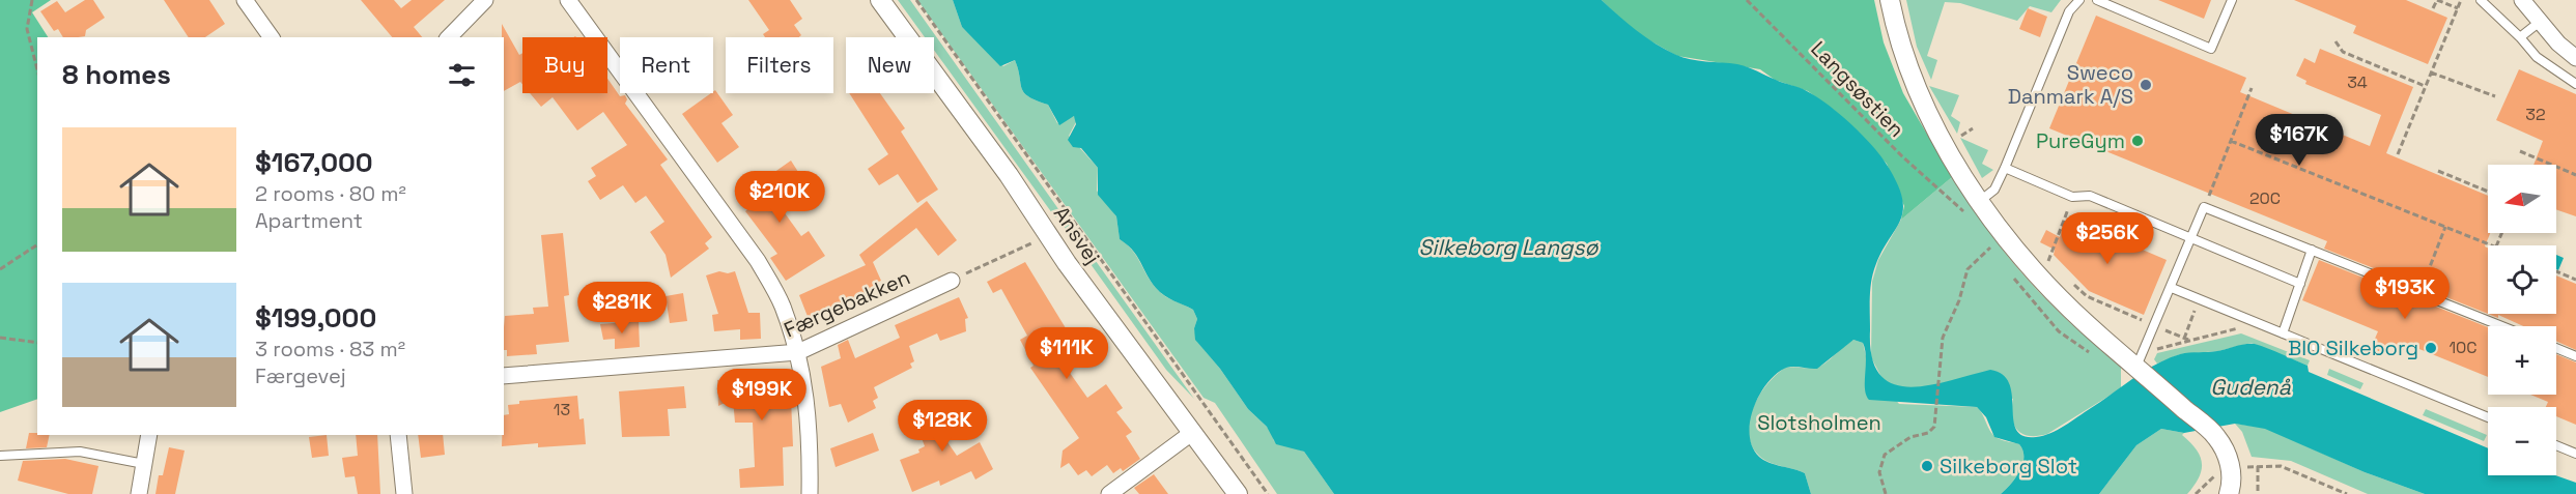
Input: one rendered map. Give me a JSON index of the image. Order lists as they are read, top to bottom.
{
  "streets": {
    "street": ["Ansvej", "Færgebakken"],
    "path": ["Langsøstien"]
  },
  "water": ["Silkeborg Langsø", "Gudenå"],
  "parks": ["Slotsholmen"],
  "places": [
    "Sweco Danmark A/S",
    "PureGym",
    "BIO Silkeborg",
    "Silkeborg Slot"
  ],
  "house_numbers": [
    "34",
    "32",
    "20C",
    "10C",
    "13"
  ],
  "north": "left",
  "page": {
    "chip": [
      "Buy",
      "Rent",
      "Filters",
      "New"
    ],
    "heading": "8 homes",
    "list": [
      {
        "name": "$167,000",
        "note": "2 rooms · 80 m² · Apartment"
      },
      {
        "name": "$199,000",
        "note": "3 rooms · 83 m² · Færgevej"
      }
    ],
    "price": [
      "$167K",
      "$210K",
      "$256K",
      "$193K",
      "$281K",
      "$111K",
      "$199K",
      "$128K"
    ],
    "map_buttons": ["+", "−"]
  }
}
